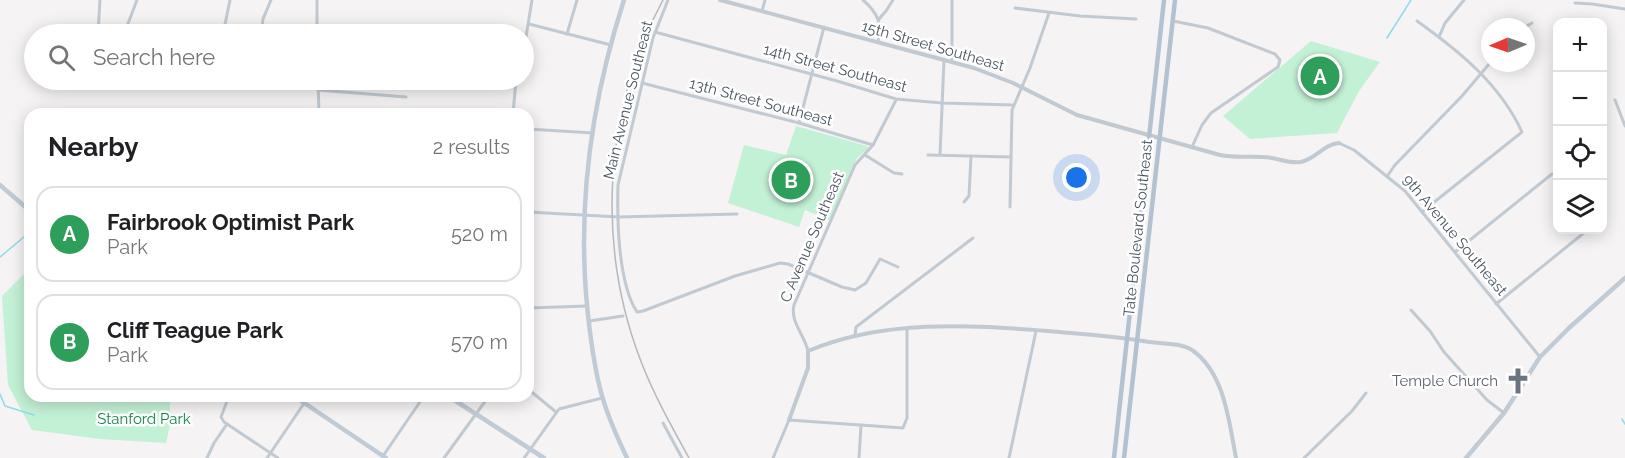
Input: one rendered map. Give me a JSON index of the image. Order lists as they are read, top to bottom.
{
  "streets": {
    "main road": ["Tate Boulevard Southeast"],
    "street": [
      "15th Street Southeast",
      "14th Street Southeast",
      "Main Avenue Southeast",
      "13th Street Southeast",
      "9th Avenue Southeast",
      "C Avenue Southeast"
    ]
  },
  "crossings": [
    ["15th Street Southeast", "Tate Boulevard Southeast"],
    ["15th Street Southeast", "9th Avenue Southeast"],
    ["14th Street Southeast", "Main Avenue Southeast"],
    ["14th Street Southeast", "C Avenue Southeast"],
    ["Main Avenue Southeast", "13th Street Southeast"],
    ["Main Avenue Southeast", "C Avenue Southeast"],
    ["13th Street Southeast", "C Avenue Southeast"]
  ],
  "parks": ["Stanford Park"],
  "places": {
    "church": ["Temple Church"]
  },
  "north": "left",
  "page": {
    "map_buttons": ["+", "−"],
    "search": "Search here",
    "pins": ["A", "B"],
    "heading": ["Nearby", "2 results"],
    "list": [
      {
        "mark": "A",
        "name": "Fairbrook Optimist Park",
        "note": "Park",
        "value": "520 m"
      },
      {
        "mark": "B",
        "name": "Cliff Teague Park",
        "note": "Park",
        "value": "570 m"
      }
    ]
  }
}
